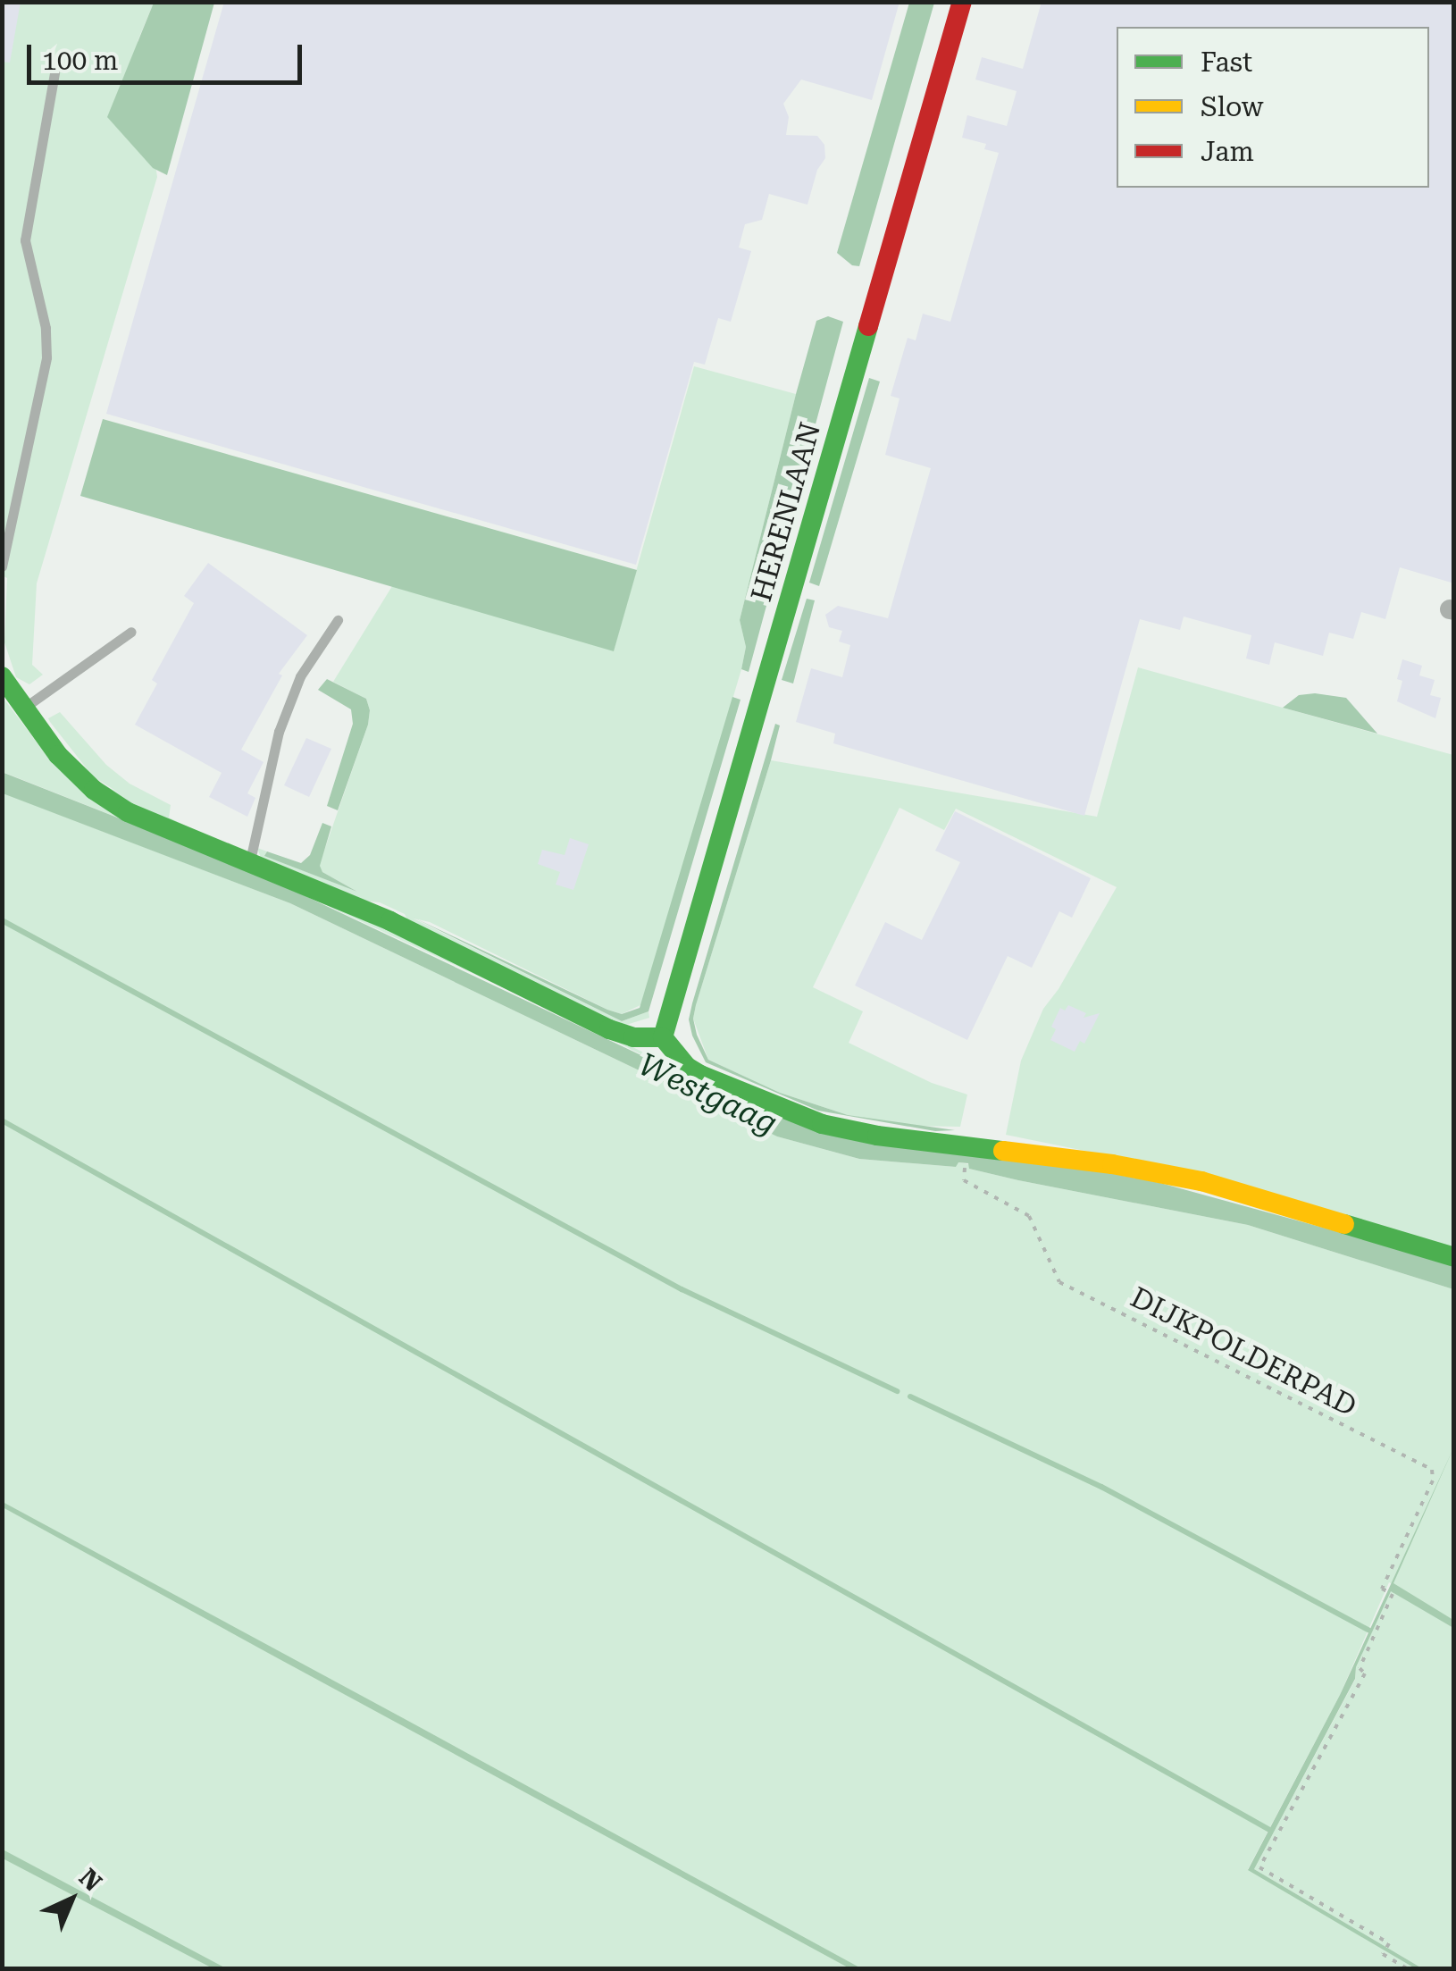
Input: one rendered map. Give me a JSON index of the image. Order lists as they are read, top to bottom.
{
  "streets": {
    "street": ["HERENLAAN"],
    "path": ["DIJKPOLDERPAD"]
  },
  "water": ["Westgaag"],
  "legend": ["Fast", "Slow", "Jam"],
  "scale_bar": "100 m",
  "north": "top right"
}
